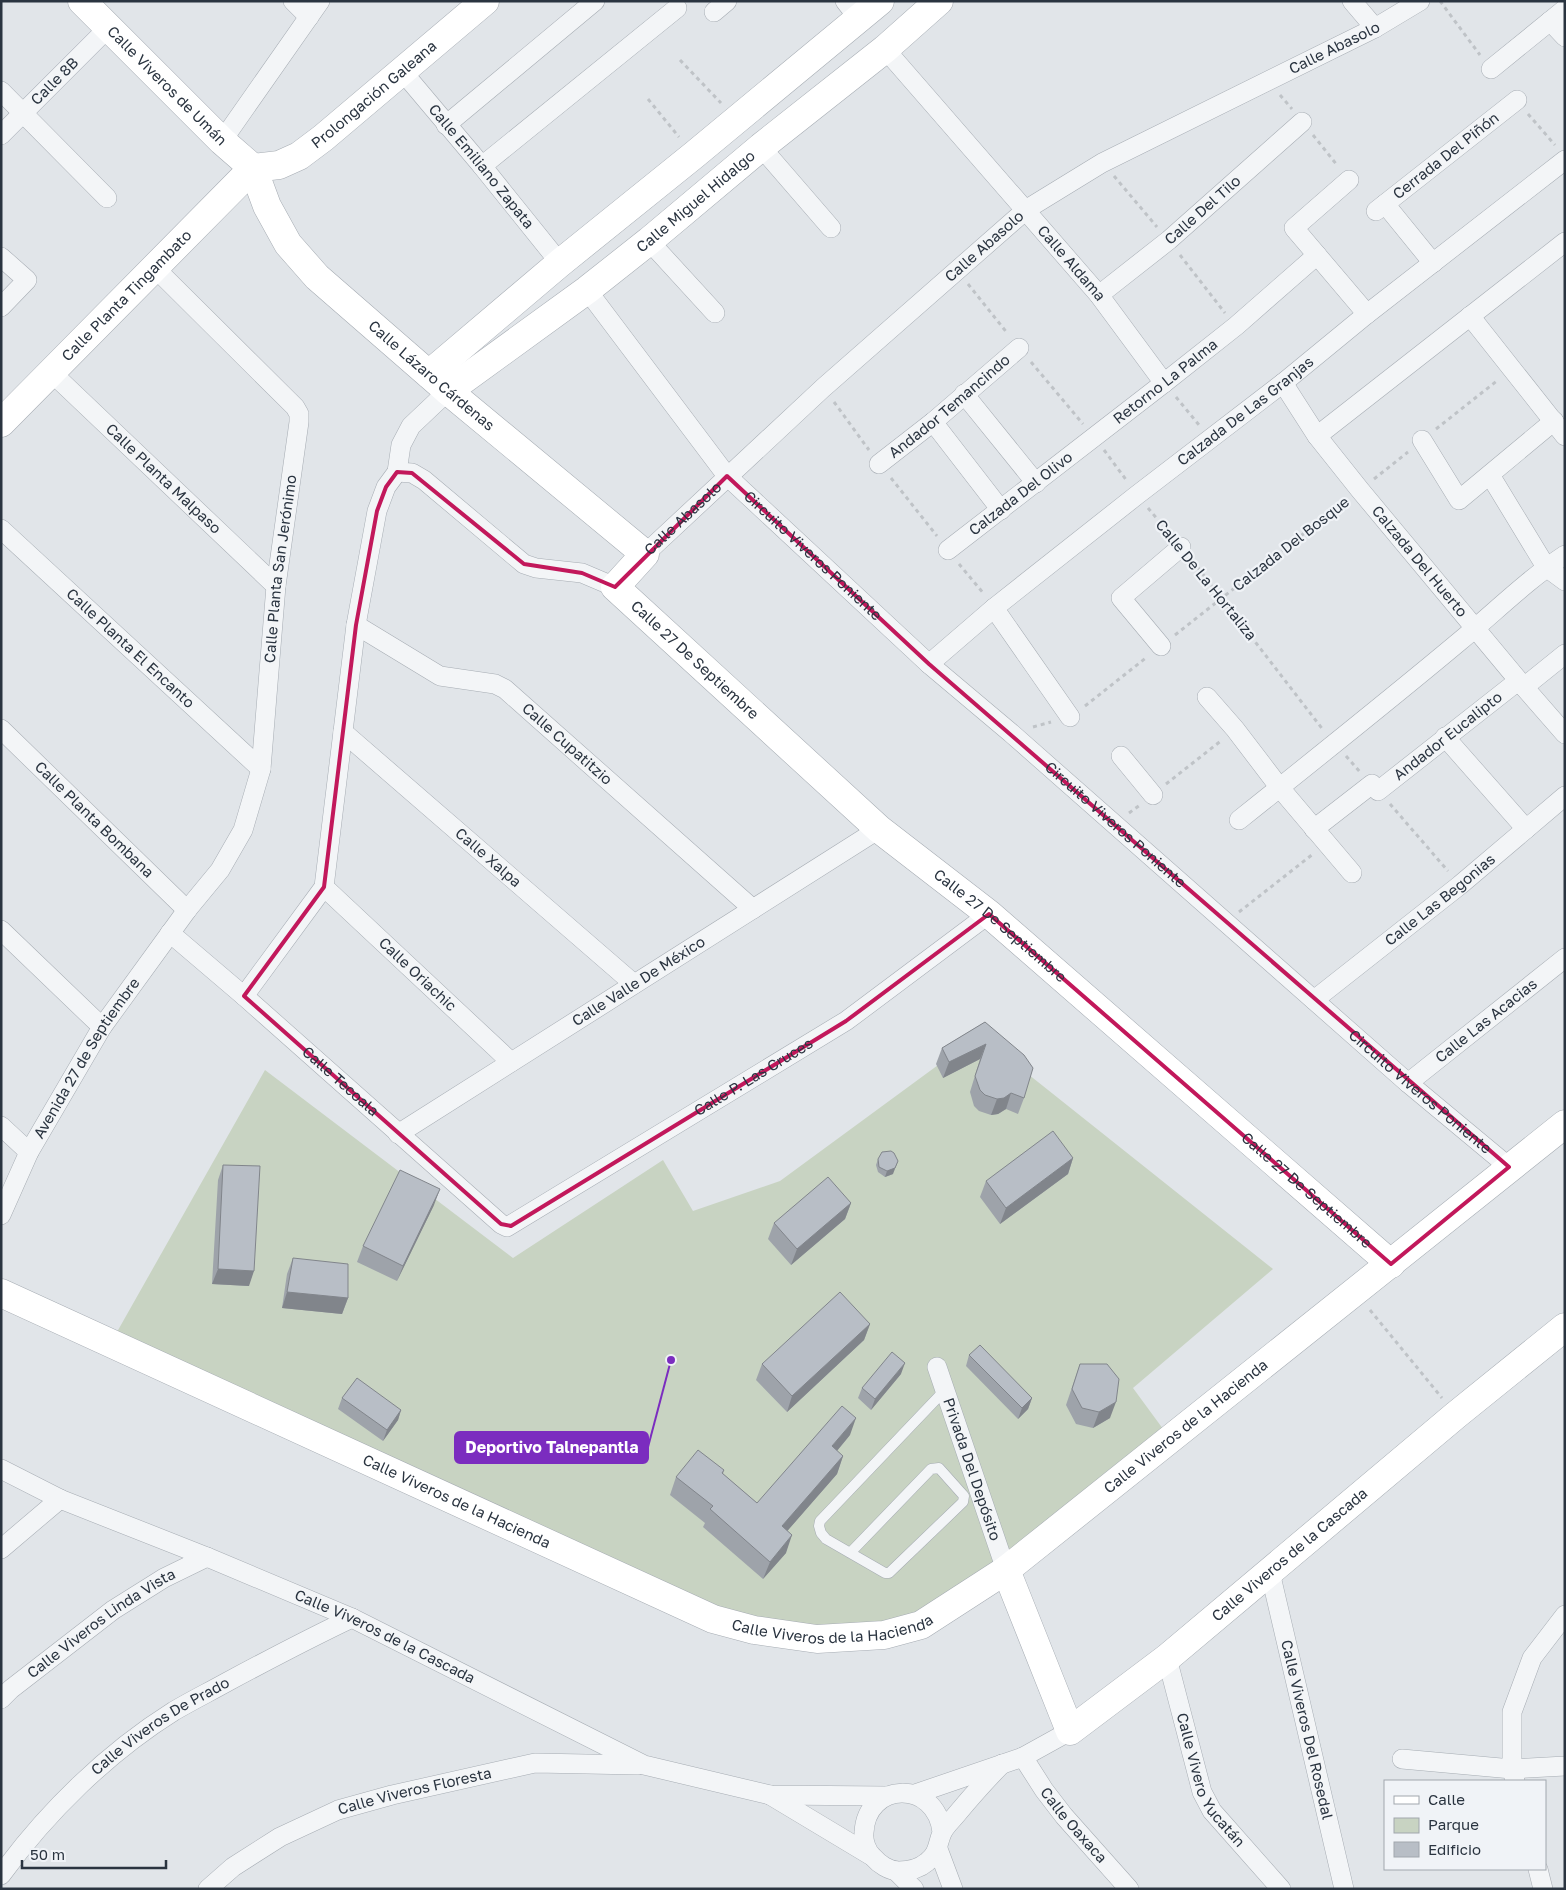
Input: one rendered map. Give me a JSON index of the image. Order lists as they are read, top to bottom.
{
  "streets": {
    "street": [
      "Calle Abasolo",
      "Calle 8B",
      "Calle Viveros de Umán",
      "Prolongación Galeana",
      "Cerrada Del Piñón",
      "Calle Emiliano Zapata",
      "Calle Miguel Hidalgo",
      "Calle Del Tilo",
      "Calle Aldama",
      "Calle Planta Tingambato",
      "Calle Lázaro Cárdenas",
      "Retorno La Palma",
      "Andador Temancindo",
      "Calzada De Las Granjas",
      "Calle Planta Malpaso",
      "Calzada Del Olivo",
      "Circuito Viveros Poniente",
      "Calzada Del Huerto",
      "Calle Planta San Jerónimo",
      "Calle Planta El Encanto",
      "Calle 27 De Septiembre",
      "Andador Eucalipto",
      "Calle Cupatitzio",
      "Calle Planta Bombana",
      "Calle Xalpa",
      "Calle Las Begonias",
      "Calle Oriachic",
      "Calle Valle De México",
      "Calle Las Acacias",
      "Avenida 27 de Septiembre",
      "Calle P. Las Cruces",
      "Calle Tecoala",
      "Calle Viveros de la Hacienda",
      "Privada Del Depósito",
      "Calle Viveros de la Cascada",
      "Calle Viveros Linda Vista",
      "Calle Viveros De Prado",
      "Calle Viveros Del Rosedal",
      "Calle Vivero Yucatán",
      "Calle Viveros Floresta",
      "Calle Oaxaca"
    ],
    "path": ["Calzada Del Bosque", "Calle De La Hortaliza"]
  },
  "crossings": [
    ["Calle Abasolo", "Calle Aldama"],
    ["Calle Abasolo", "Calle Lázaro Cárdenas"],
    ["Calle Abasolo", "Circuito Viveros Poniente"],
    ["Calle Abasolo", "Calle De La Hortaliza"],
    ["Calle Abasolo", "Calle 27 De Septiembre"],
    ["Calle 8B", "Calle Viveros de Umán"],
    ["Calle Viveros de Umán", "Prolongación Galeana"],
    ["Calle Viveros de Umán", "Calle Planta Tingambato"],
    ["Calle Viveros de Umán", "Calle Lázaro Cárdenas"],
    ["Prolongación Galeana", "Calle Emiliano Zapata"],
    ["Prolongación Galeana", "Calle Planta Tingambato"],
    ["Prolongación Galeana", "Calle Lázaro Cárdenas"],
    ["Cerrada Del Piñón", "Calzada De Las Granjas"],
    ["Calle Miguel Hidalgo", "Calle Aldama"],
    ["Calle Miguel Hidalgo", "Calle Lázaro Cárdenas"],
    ["Calle Del Tilo", "Calle Aldama"],
    ["Calle Aldama", "Retorno La Palma"],
    ["Calle Planta Tingambato", "Calle Lázaro Cárdenas"],
    ["Calle Planta Tingambato", "Calle Planta Malpaso"],
    ["Calle Planta Tingambato", "Calle Planta San Jerónimo"],
    ["Retorno La Palma", "Calzada Del Olivo"],
    ["Retorno La Palma", "Calle De La Hortaliza"],
    ["Andador Temancindo", "Calle De La Hortaliza"],
    ["Calzada De Las Granjas", "Circuito Viveros Poniente"],
    ["Calzada De Las Granjas", "Calzada Del Huerto"],
    ["Calzada De Las Granjas", "Calle De La Hortaliza"],
    ["Calle Planta Malpaso", "Calle Planta San Jerónimo"],
    ["Calzada Del Olivo", "Calle De La Hortaliza"],
    ["Calzada Del Bosque", "Circuito Viveros Poniente"],
    ["Calzada Del Bosque", "Calzada Del Huerto"],
    ["Calzada Del Bosque", "Calle De La Hortaliza"],
    ["Circuito Viveros Poniente", "Calle Las Begonias"],
    ["Circuito Viveros Poniente", "Calle Las Acacias"],
    ["Circuito Viveros Poniente", "Calle Viveros de la Hacienda"],
    ["Calzada Del Huerto", "Andador Eucalipto"],
    ["Calle Planta San Jerónimo", "Calle Planta El Encanto"],
    ["Calle Planta San Jerónimo", "Calle Planta Bombana"],
    ["Calle Planta San Jerónimo", "Avenida 27 de Septiembre"],
    ["Calle De La Hortaliza", "Andador Eucalipto"],
    ["Calle De La Hortaliza", "Calle Las Begonias"],
    ["Calle 27 De Septiembre", "Calle Valle De México"],
    ["Calle 27 De Septiembre", "Calle P. Las Cruces"],
    ["Calle 27 De Septiembre", "Calle Viveros de la Hacienda"],
    ["Calle Cupatitzio", "Calle Valle De México"],
    ["Calle Planta Bombana", "Avenida 27 de Septiembre"],
    ["Calle Xalpa", "Calle Valle De México"],
    ["Calle Oriachic", "Calle Valle De México"],
    ["Calle Valle De México", "Calle Tecoala"],
    ["Avenida 27 de Septiembre", "Calle Tecoala"],
    ["Calle P. Las Cruces", "Calle Tecoala"],
    ["Calle Viveros de la Hacienda", "Privada Del Depósito"],
    ["Calle Viveros de la Cascada", "Calle Viveros Linda Vista"],
    ["Calle Viveros de la Cascada", "Calle Viveros De Prado"],
    ["Calle Viveros de la Cascada", "Calle Viveros Del Rosedal"],
    ["Calle Viveros de la Cascada", "Calle Vivero Yucatán"],
    ["Calle Viveros de la Cascada", "Calle Viveros Floresta"],
    ["Calle Viveros de la Cascada", "Calle Oaxaca"]
  ],
  "places": ["Deportivo Talnepantla"],
  "legend": ["Calle", "Parque", "Edificio"],
  "scale_bar": "50 m"
}
